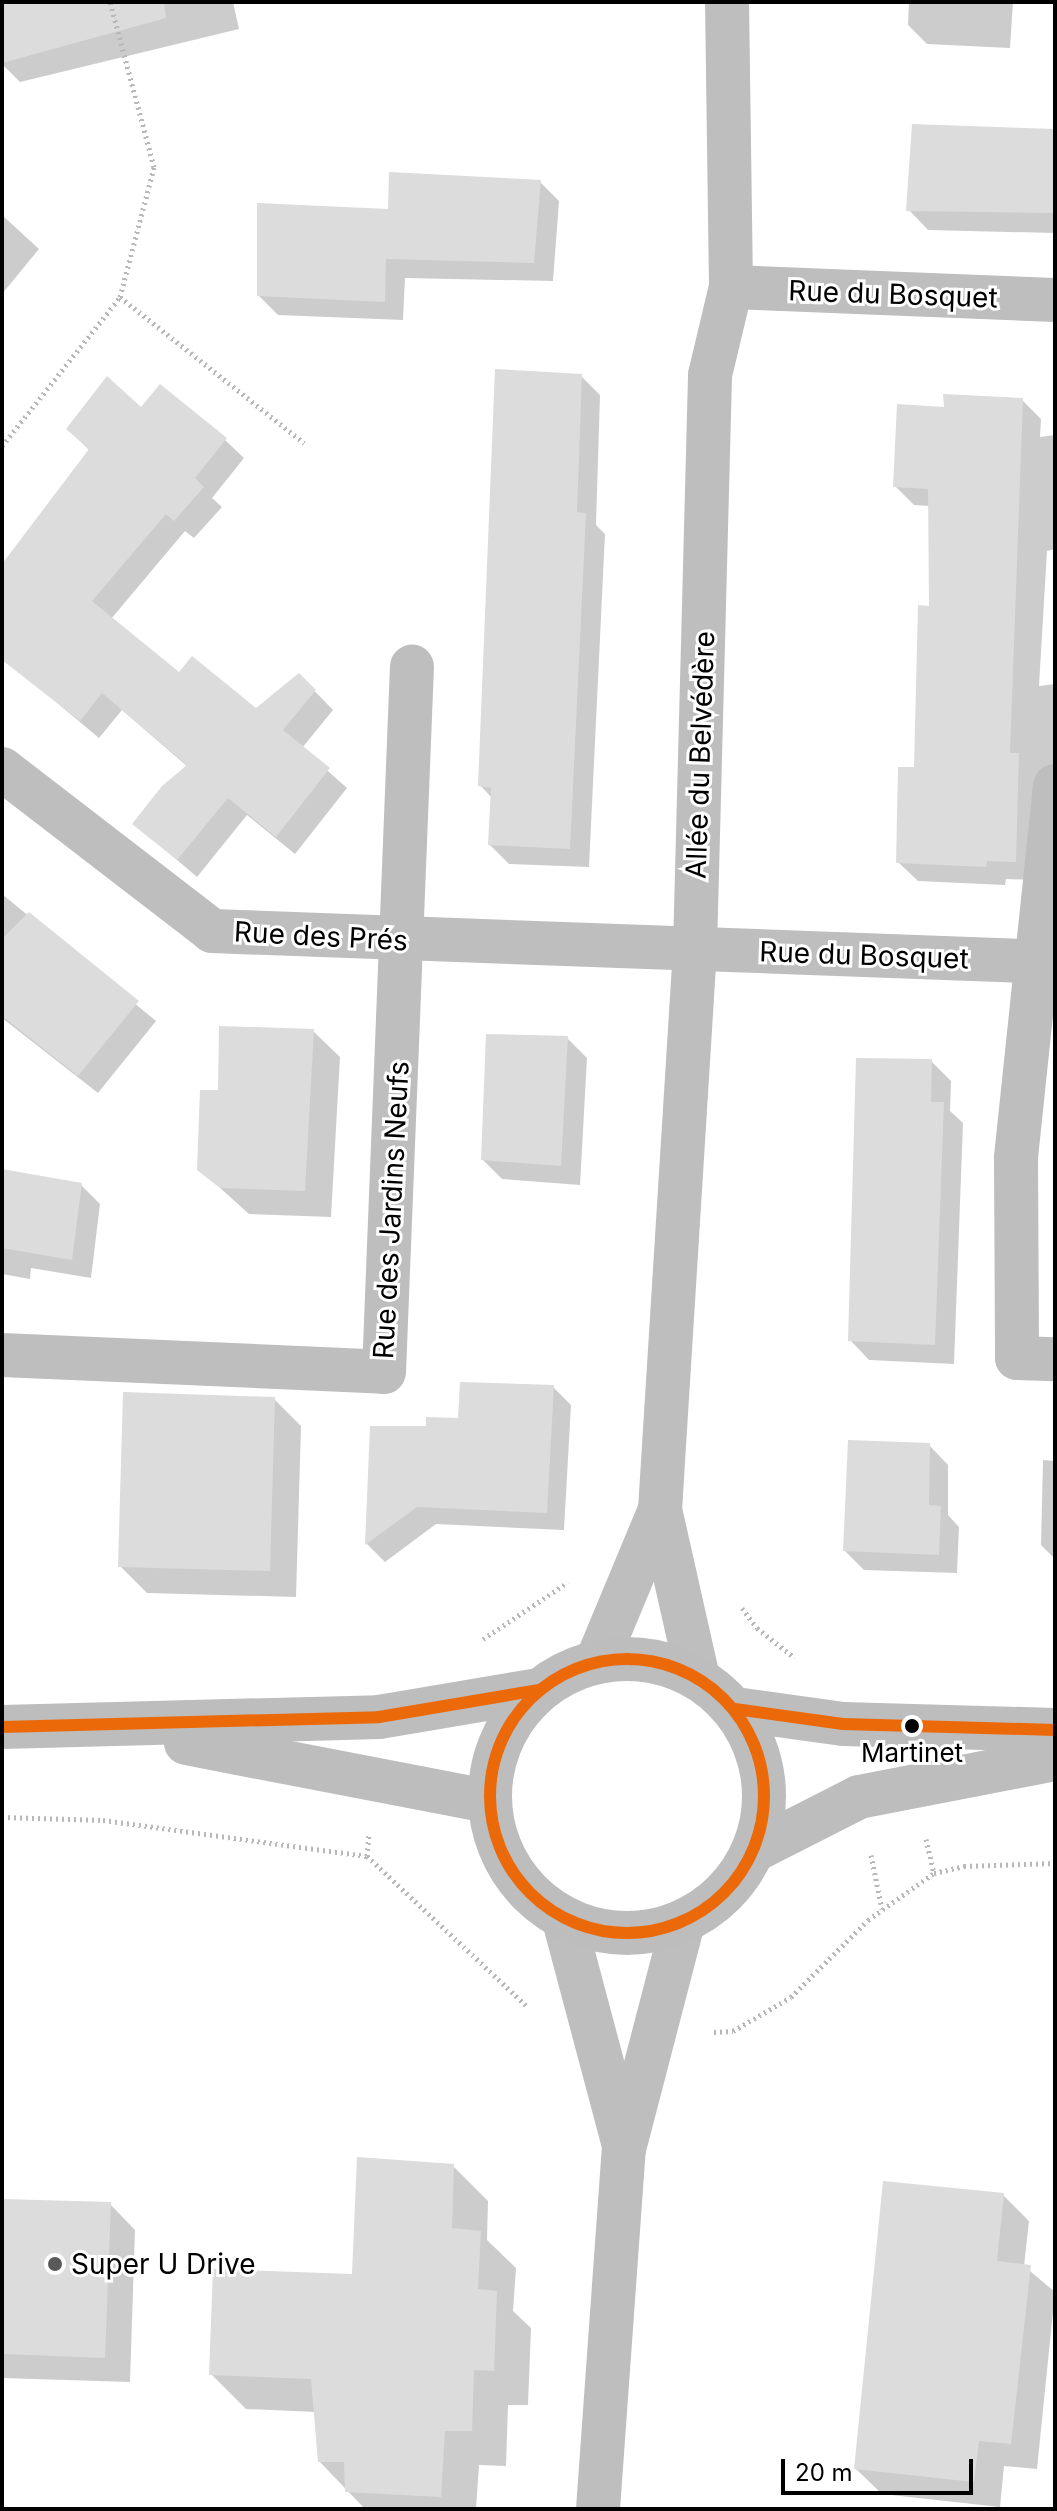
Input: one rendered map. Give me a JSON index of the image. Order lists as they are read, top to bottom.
{
  "streets": {
    "street": [
      "Rue du Bosquet",
      "Allée du Belvédère",
      "Rue des Prés",
      "Rue des Jardins Neufs"
    ]
  },
  "crossings": [
    ["Rue du Bosquet", "Allée du Belvédère"],
    ["Rue du Bosquet", "Rue des Prés"],
    ["Allée du Belvédère", "Rue des Prés"],
    ["Rue des Prés", "Rue des Jardins Neufs"]
  ],
  "places": ["Martinet", "Super U Drive"],
  "scale_bar": "20 m"
}
